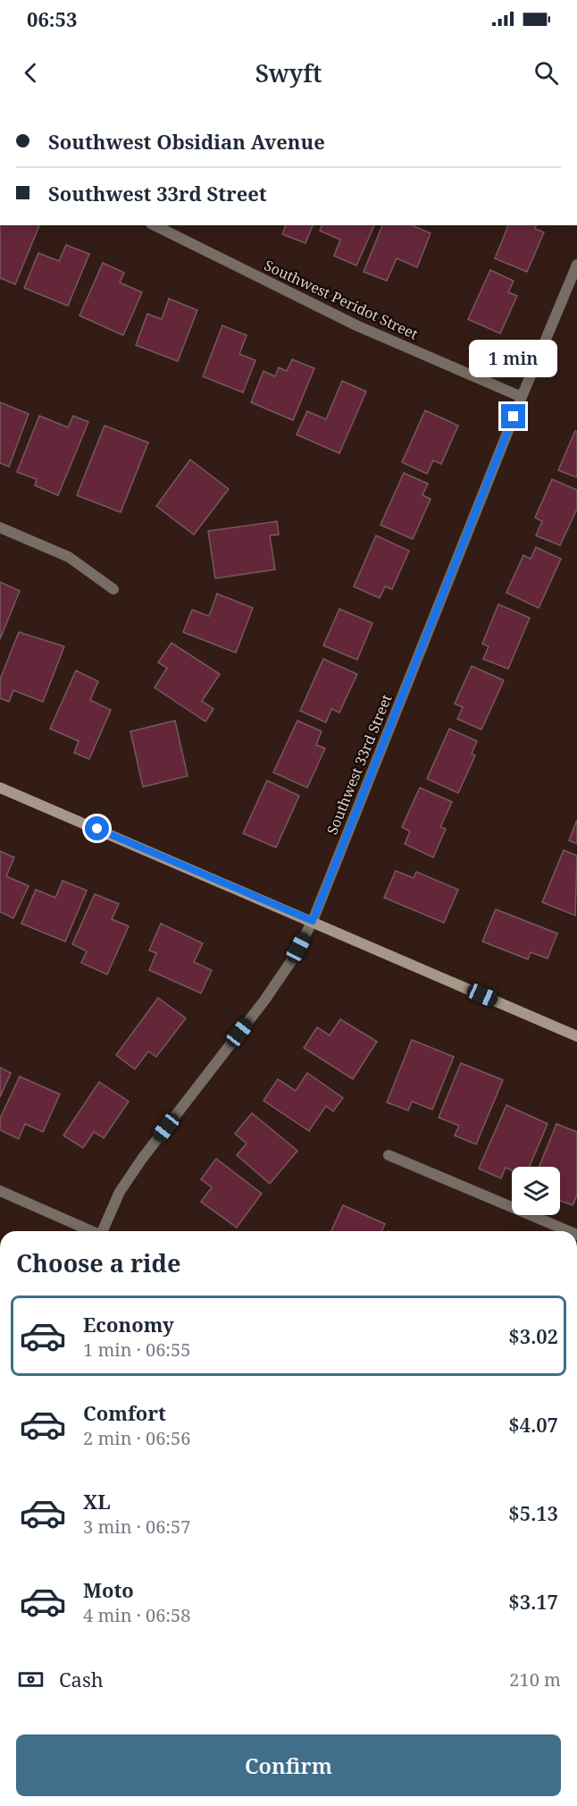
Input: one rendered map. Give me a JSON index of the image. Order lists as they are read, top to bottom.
{
  "streets": {
    "street": ["Southwest Peridot Street", "Southwest 33rd Street"]
  },
  "crossings": [
    ["Southwest Peridot Street", "Southwest 33rd Street"]
  ],
  "page": {
    "status": "06:53",
    "header": "Swyft",
    "banner": ["Southwest Obsidian Avenue", "Southwest 33rd Street"],
    "bubble": "1 min",
    "heading": "Choose a ride",
    "list": [
      {
        "name": "Economy",
        "note": "1 min · 06:55",
        "value": "$3.02"
      },
      {
        "name": "Comfort",
        "note": "2 min · 06:56",
        "value": "$4.07"
      },
      {
        "name": "XL",
        "note": "3 min · 06:57",
        "value": "$5.13"
      },
      {
        "name": "Moto",
        "note": "4 min · 06:58",
        "value": "$3.17"
      }
    ],
    "pay": ["Cash", "210 m"],
    "buttons": "Confirm"
  }
}
